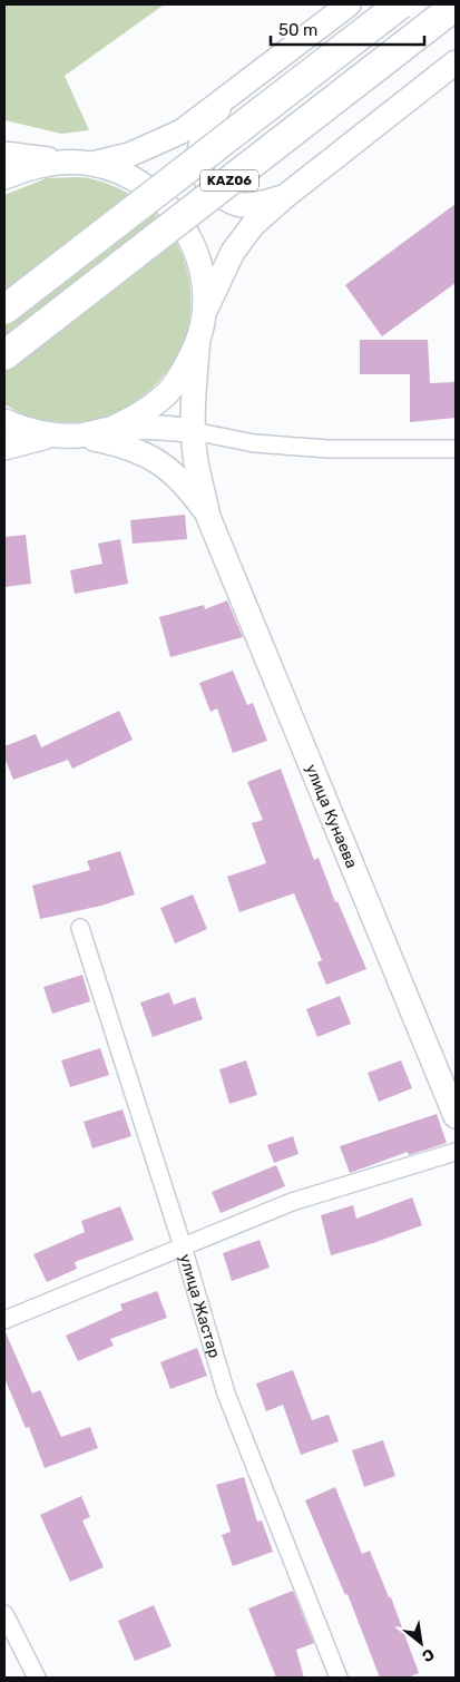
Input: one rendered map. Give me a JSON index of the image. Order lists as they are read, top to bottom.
{
  "streets": {
    "highway": ["KАZ06"],
    "main road": ["улица Кунаева"],
    "street": ["улица Жастар"]
  },
  "scale_bar": "50 m",
  "north": "bottom right"
}
